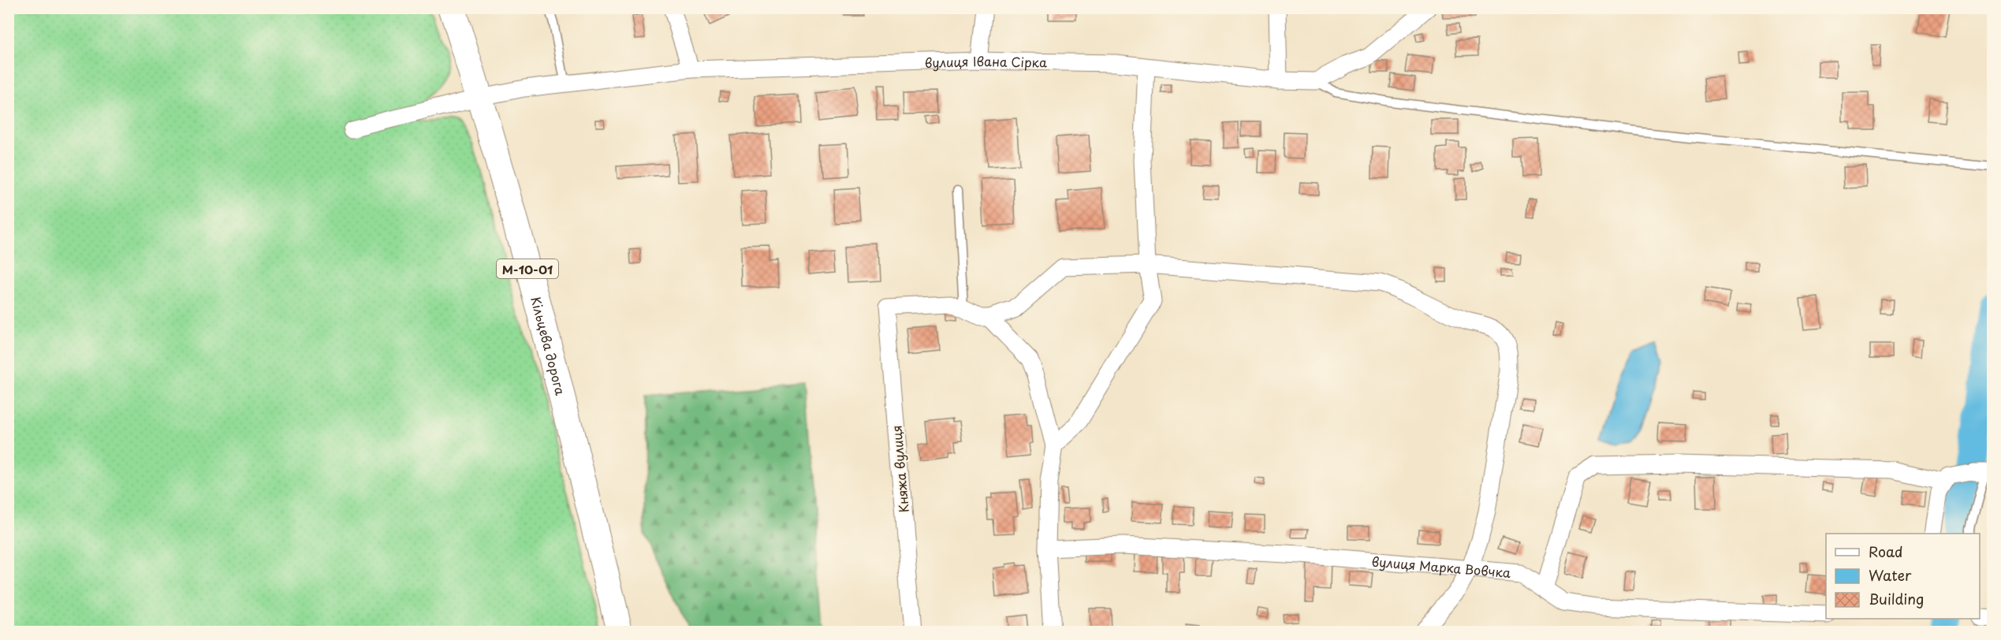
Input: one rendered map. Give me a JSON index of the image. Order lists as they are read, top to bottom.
{
  "streets": {
    "highway": ["М-10-01", "Кільцева дорога"],
    "street": ["вулиця Івана Сірка", "Княжа вулиця", "вулиця Марка Вовчка"]
  },
  "crossings": [
    ["вулиця Івана Сірка", "Кільцева дорога"]
  ],
  "legend": ["Road", "Water", "Building"]
}
